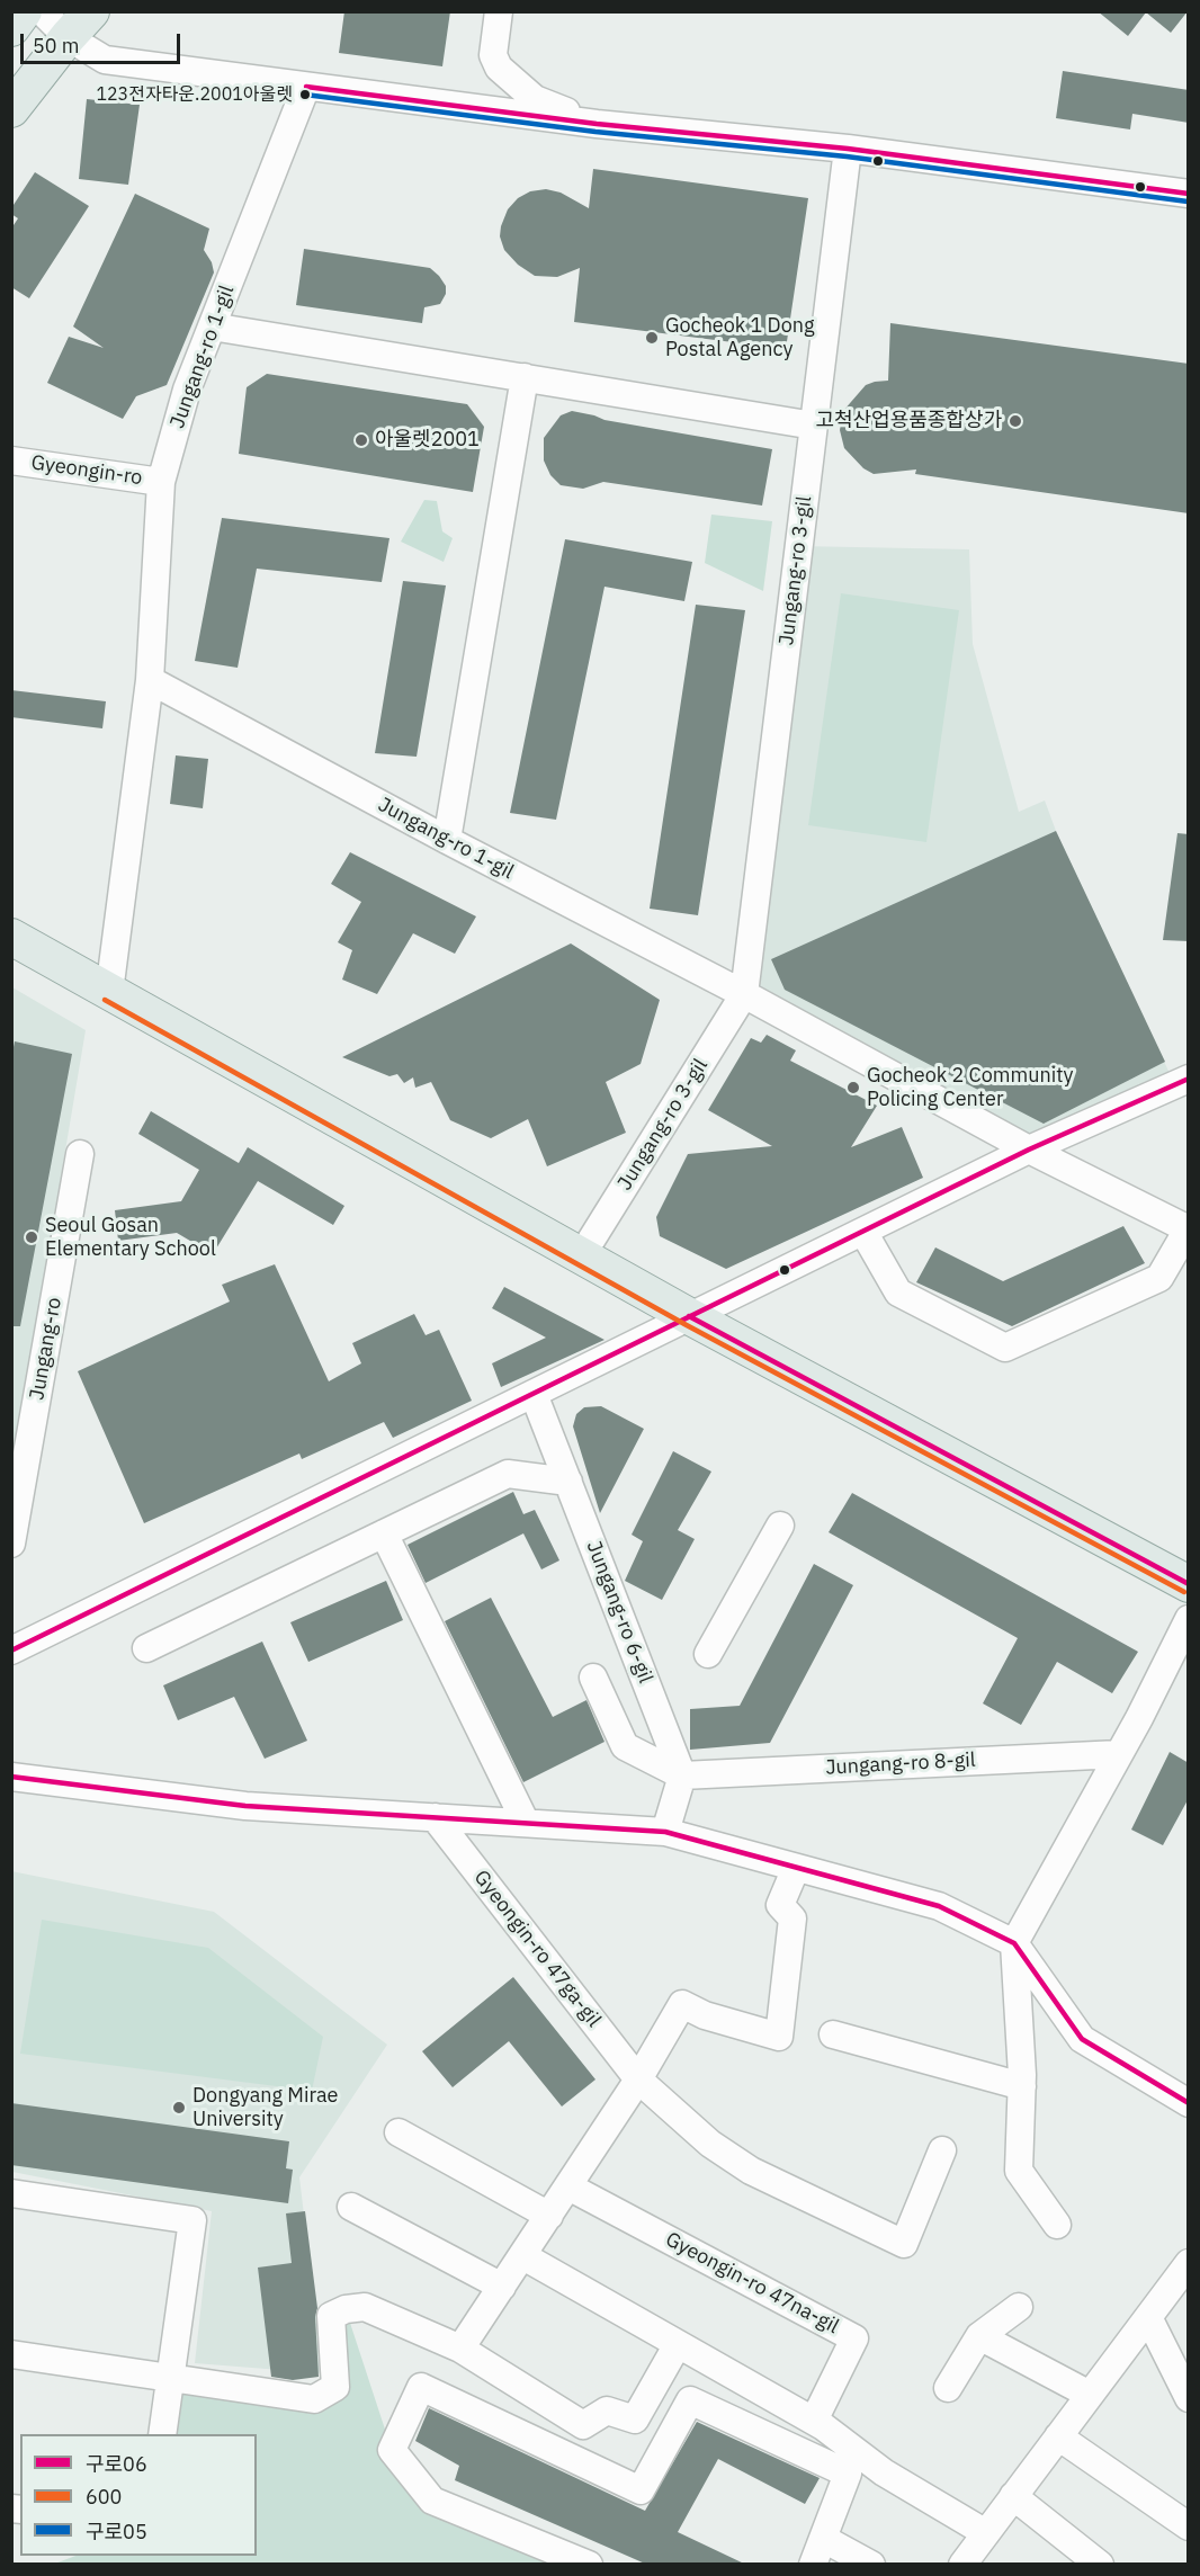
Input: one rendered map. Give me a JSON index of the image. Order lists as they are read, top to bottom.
{
  "streets": {
    "street": [
      "Jungang-ro 1-gil",
      "Gyeongin-ro",
      "Jungang-ro 3-gil",
      "Jungang-ro",
      "Jungang-ro 6-gil",
      "Jungang-ro 8-gil",
      "Gyeongin-ro 47ga-gil",
      "Gyeongin-ro 47na-gil"
    ]
  },
  "crossings": [
    ["Jungang-ro 1-gil", "Gyeongin-ro"],
    ["Jungang-ro 1-gil", "Jungang-ro 3-gil"],
    ["Jungang-ro 6-gil", "Jungang-ro 8-gil"]
  ],
  "places": [
    "123전자타운.2001아울렛",
    "Gocheok 1 Dong Postal Agency",
    "고척산업용품종합상가",
    "아울렛2001",
    "Gocheok 2 Community Policing Center",
    "Seoul Gosan Elementary School",
    "Dongyang Mirae University"
  ],
  "lines": ["transit line 구로06", "transit line 구로05", "transit line 600"],
  "legend": ["구로06", "600", "구로05"],
  "scale_bar": "50 m"
}
